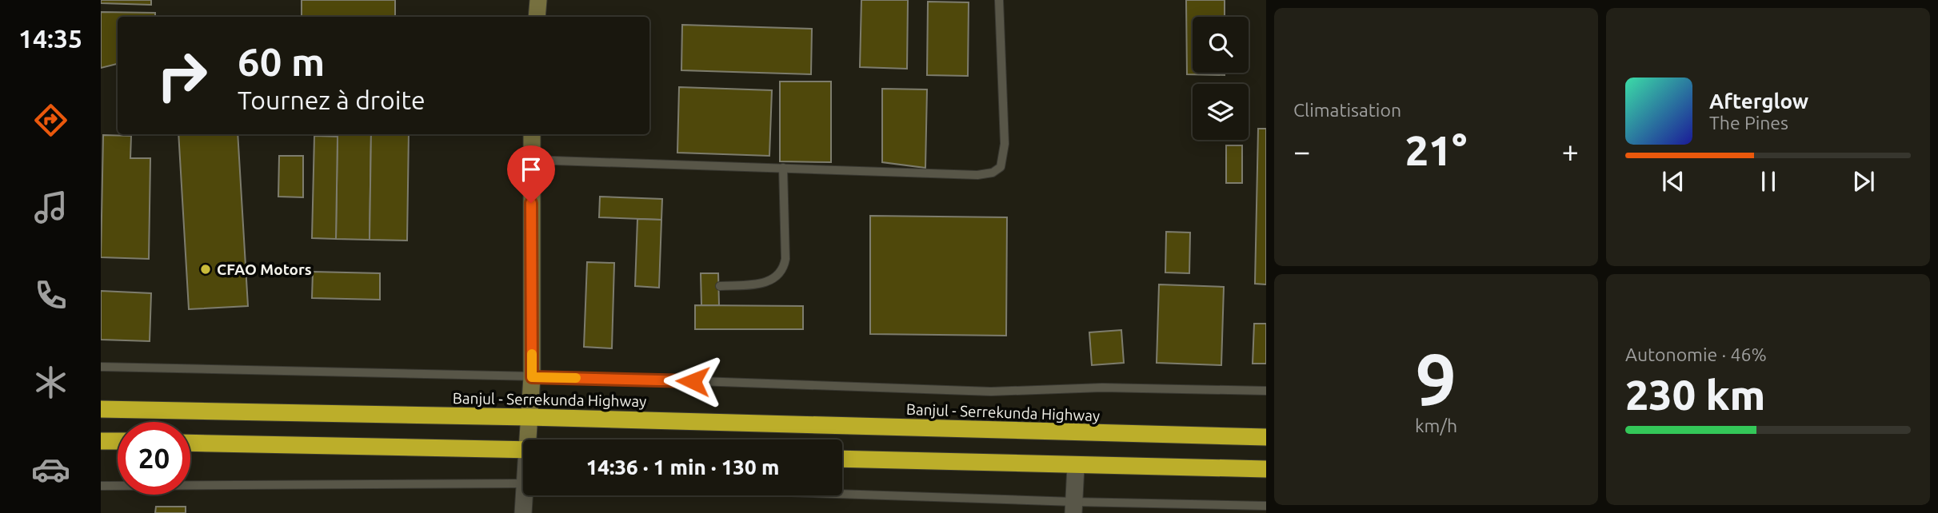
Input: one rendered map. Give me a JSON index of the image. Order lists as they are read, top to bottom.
{
  "streets": {
    "highway": ["Banjul - Serrekunda Highway"]
  },
  "places": ["CFAO Motors"],
  "page": {
    "tabs": "14:35",
    "tile": [
      "Climatisation",
      ["9", "km/h"],
      ["Autonomie · 46%", "230 km"]
    ],
    "turn": ["60 m", "Tournez à droite"],
    "song": ["Afterglow", "The Pines"],
    "heat": ["−", "21°", "+"],
    "limit": "20",
    "trip": "14:36 · 1 min · 130 m"
  }
}
